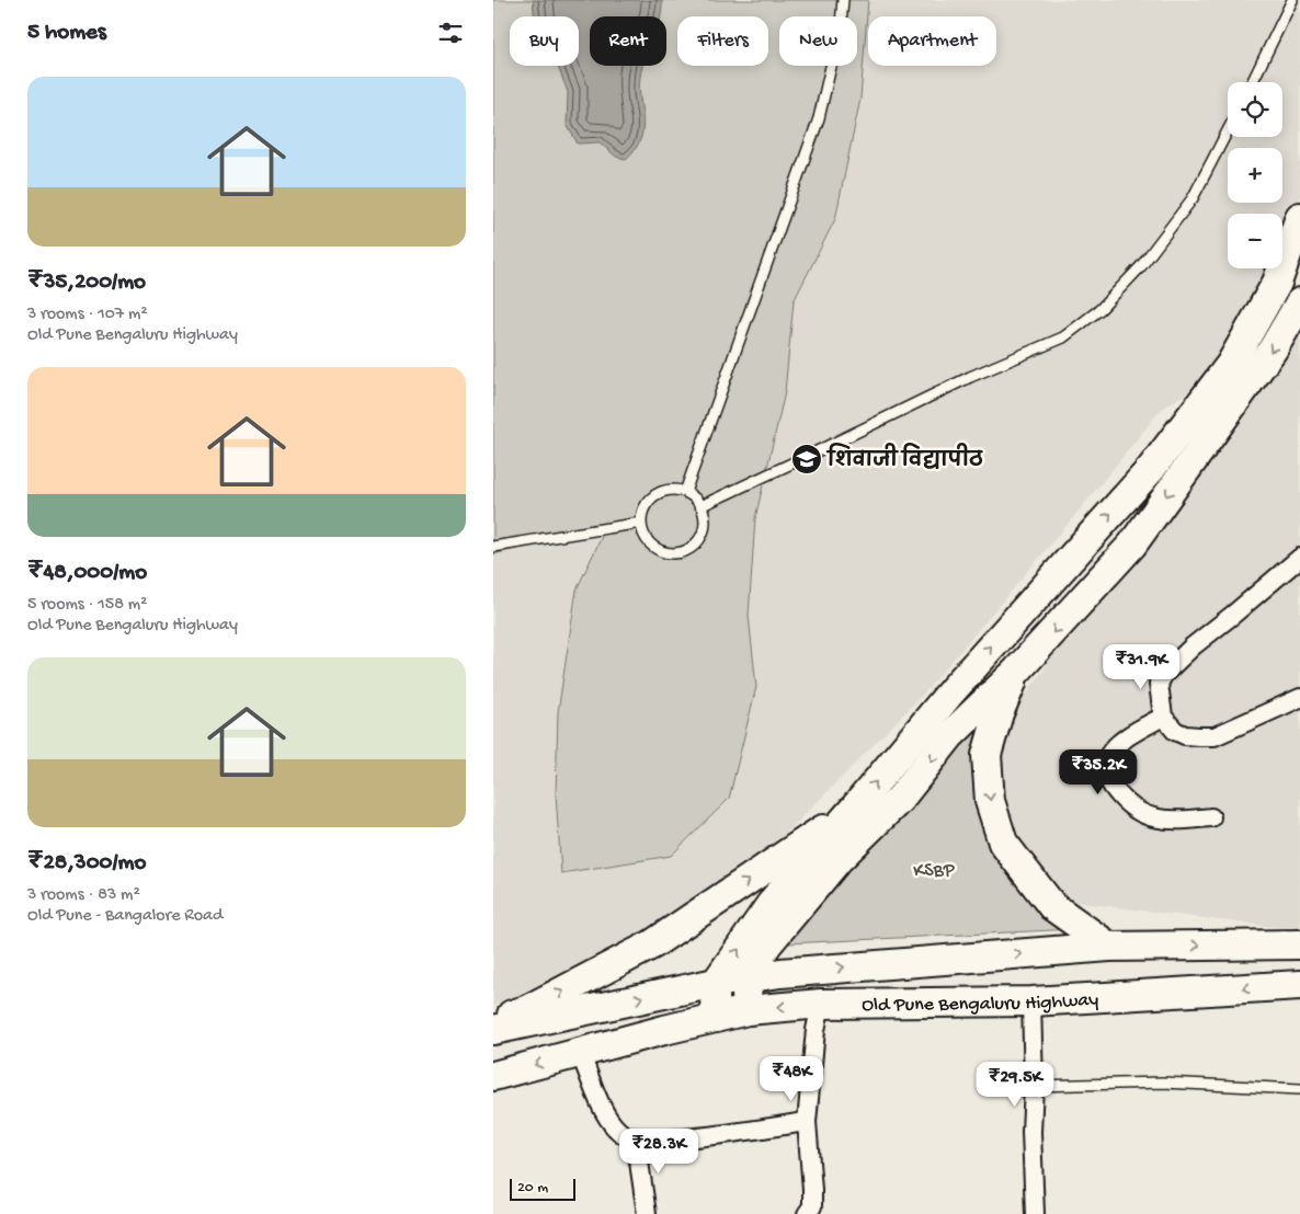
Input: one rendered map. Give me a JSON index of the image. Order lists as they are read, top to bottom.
{
  "streets": {
    "main road": ["Old Pune Bengaluru Highway"]
  },
  "parks": ["KSBP"],
  "places": {
    "school or university": ["शिवाजी विद्यापीठ"]
  },
  "scale_bar": "20 m",
  "page": {
    "heading": "5 homes",
    "chip": [
      "Buy",
      "Rent",
      "Filters",
      "New",
      "Apartment"
    ],
    "list": [
      {
        "name": "₹35,200/mo",
        "note": "3 rooms · 107 m² · Old Pune Bengaluru Highway"
      },
      {
        "name": "₹48,000/mo",
        "note": "5 rooms · 158 m² · Old Pune Bengaluru Highway"
      },
      {
        "name": "₹28,300/mo",
        "note": "3 rooms · 83 m² · Old Pune - Bangalore Road"
      }
    ],
    "map_buttons": ["+", "−"],
    "price": [
      "₹31.9K",
      "₹35.2K",
      "₹48K",
      "₹29.5K",
      "₹28.3K"
    ],
    "scale": "20 m"
  }
}
